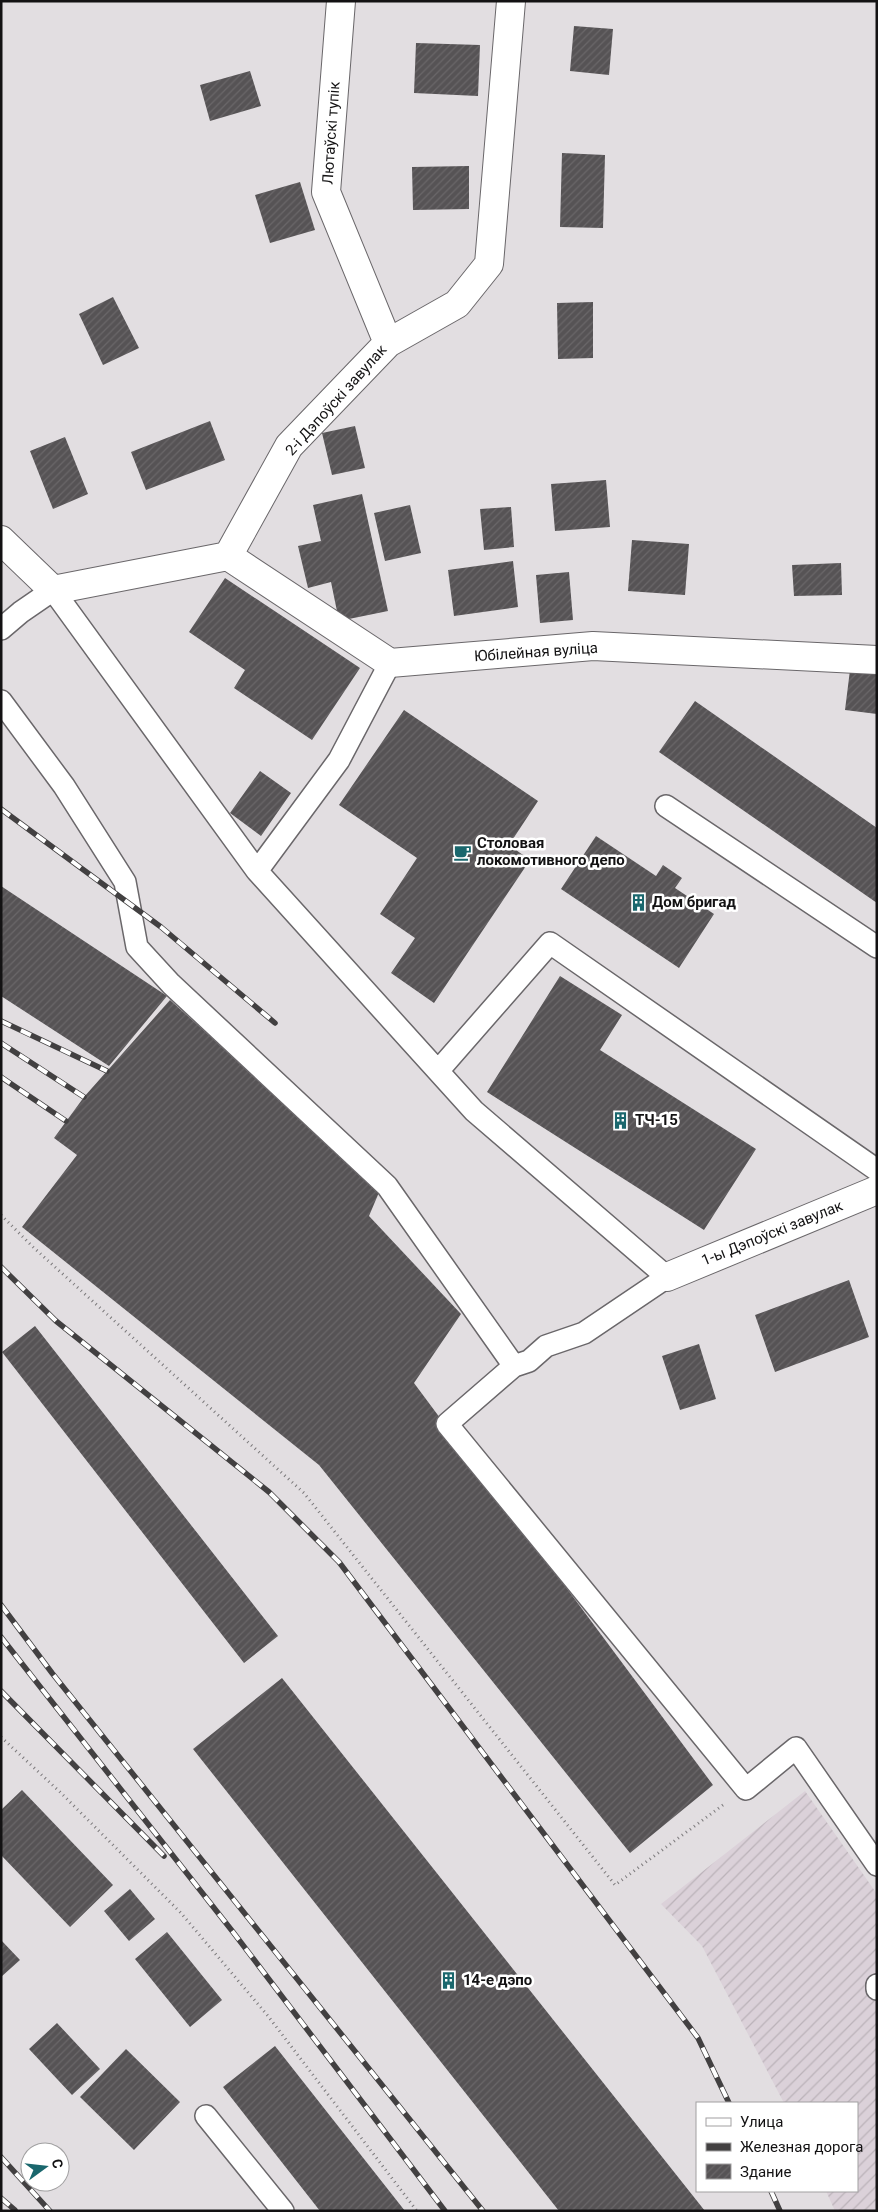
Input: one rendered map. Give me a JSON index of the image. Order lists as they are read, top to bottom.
{
  "streets": {
    "street": [
      "Лютаўскі тупік",
      "2-і Дэпоўскі завулак",
      "Юбілейная вуліца",
      "1-ы Дэпоўскі завулак"
    ]
  },
  "crossings": [
    ["Лютаўскі тупік", "2-і Дэпоўскі завулак"]
  ],
  "places": {
    "cafe": ["Столовая локомотивного депо"],
    "building": ["Дом бригад", "ТЧ-15", "14-е дэпо"]
  },
  "legend": ["Улица", "Железная дорога", "Здание"],
  "north": "right"
}
